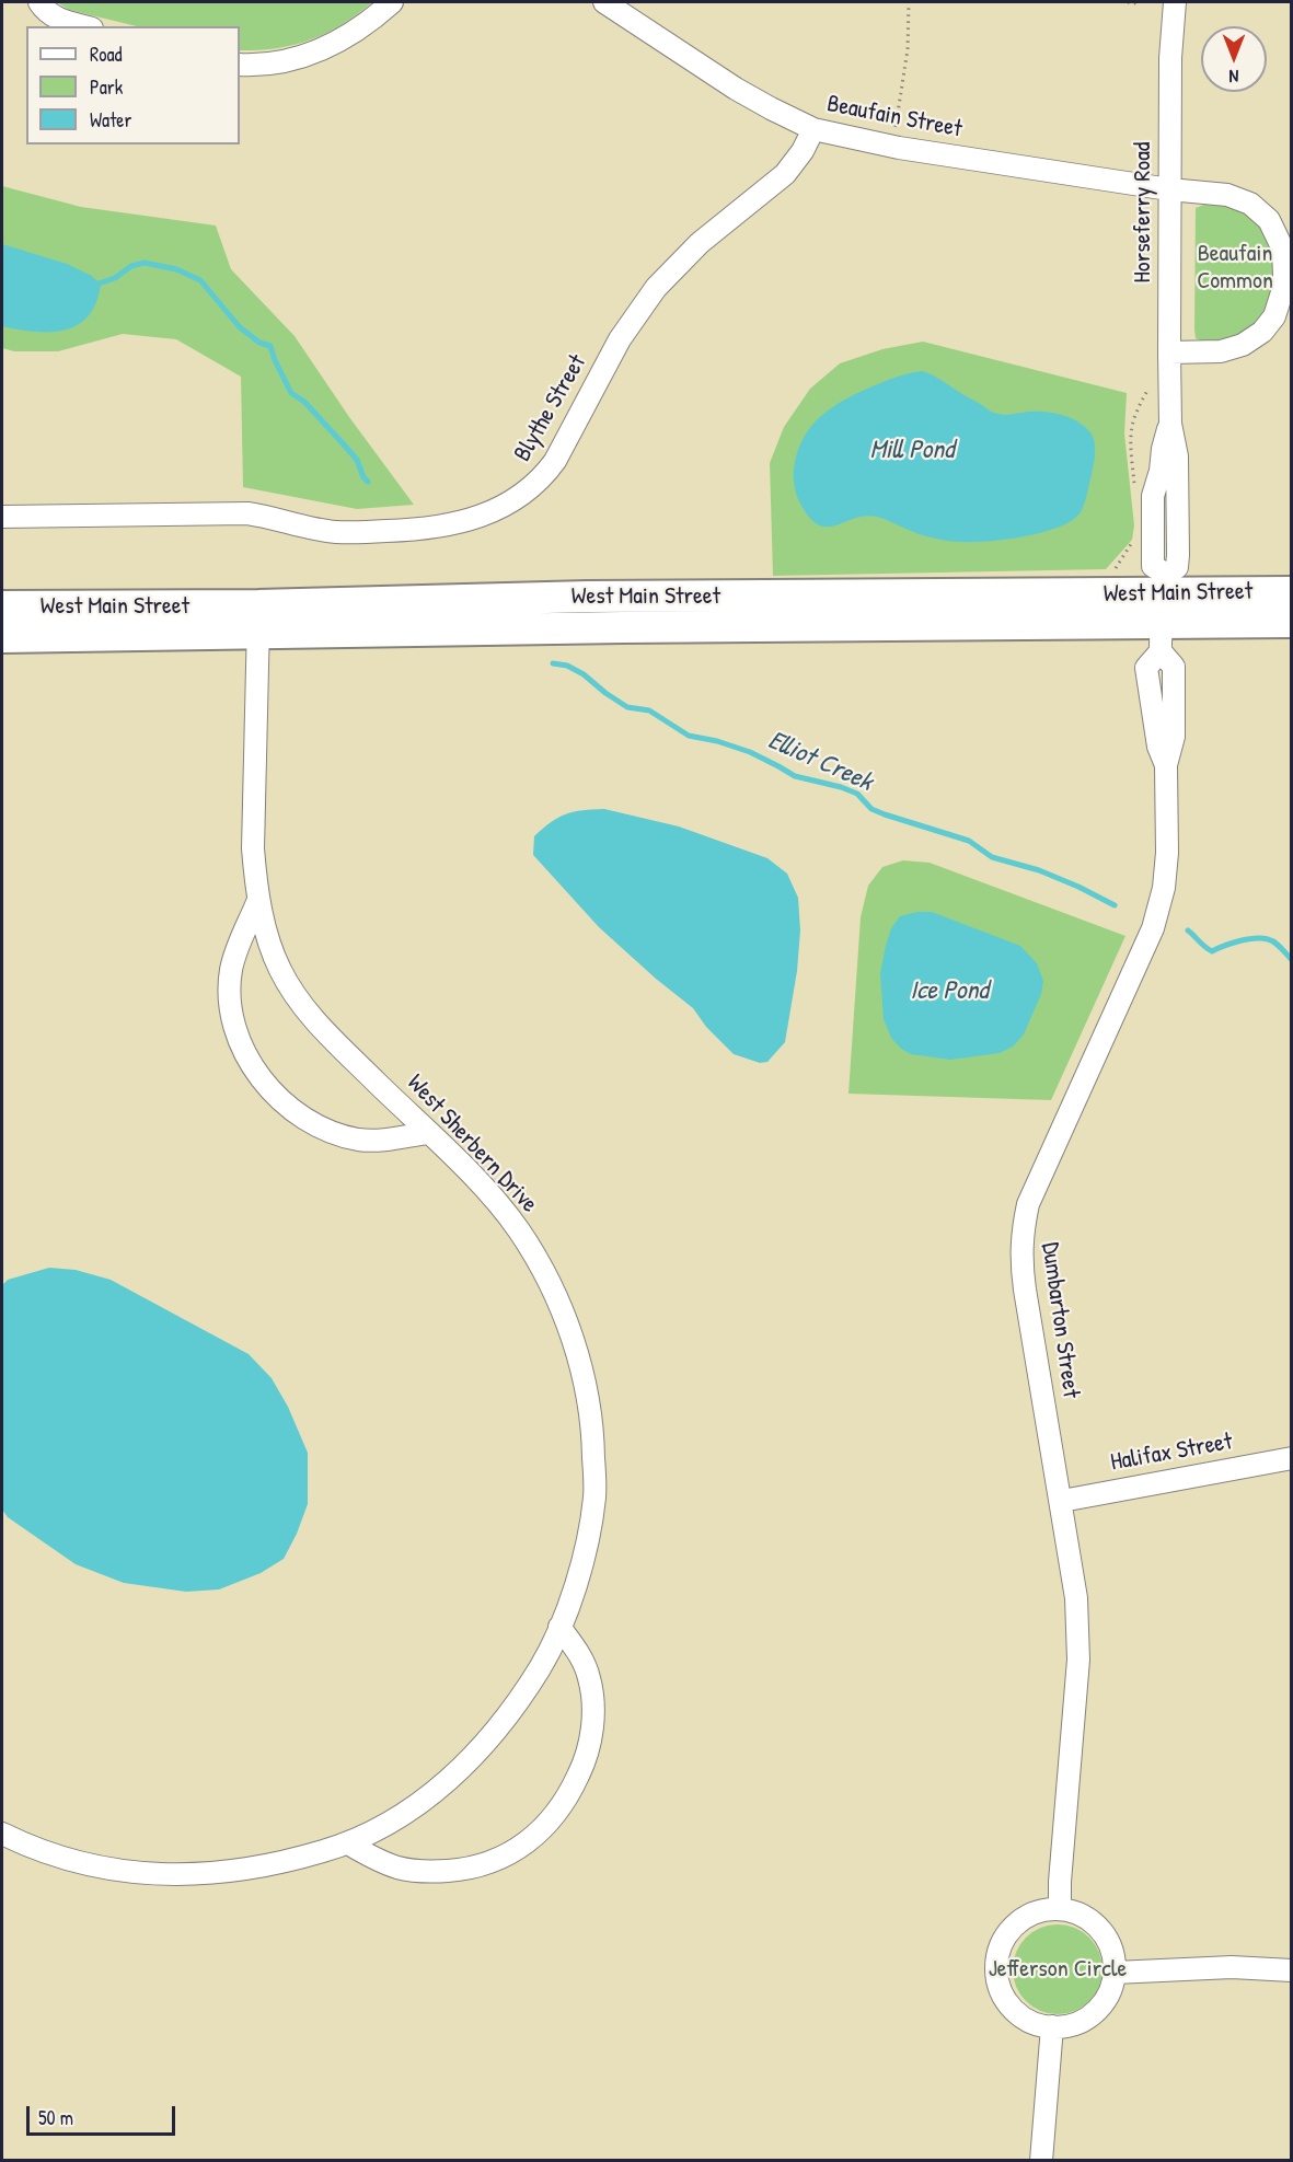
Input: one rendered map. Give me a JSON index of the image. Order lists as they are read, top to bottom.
{
  "streets": {
    "street": [
      "Beaufain Street",
      "Horseferry Road",
      "Blythe Street",
      "West Main Street",
      "West Sherbern Drive",
      "Dumbarton Street",
      "Halifax Street"
    ]
  },
  "crossings": [
    ["Beaufain Street", "Horseferry Road"],
    ["Beaufain Street", "Blythe Street"],
    ["Horseferry Road", "West Main Street"],
    ["Horseferry Road", "Dumbarton Street"],
    ["West Main Street", "West Sherbern Drive"],
    ["West Main Street", "Dumbarton Street"],
    ["Dumbarton Street", "Halifax Street"]
  ],
  "water": ["Mill Pond", "Elliot Creek", "Ice Pond"],
  "parks": ["Beaufain Common", "Jefferson Circle"],
  "legend": ["Road", "Park", "Water"],
  "scale_bar": "50 m",
  "north": "bottom"
}
